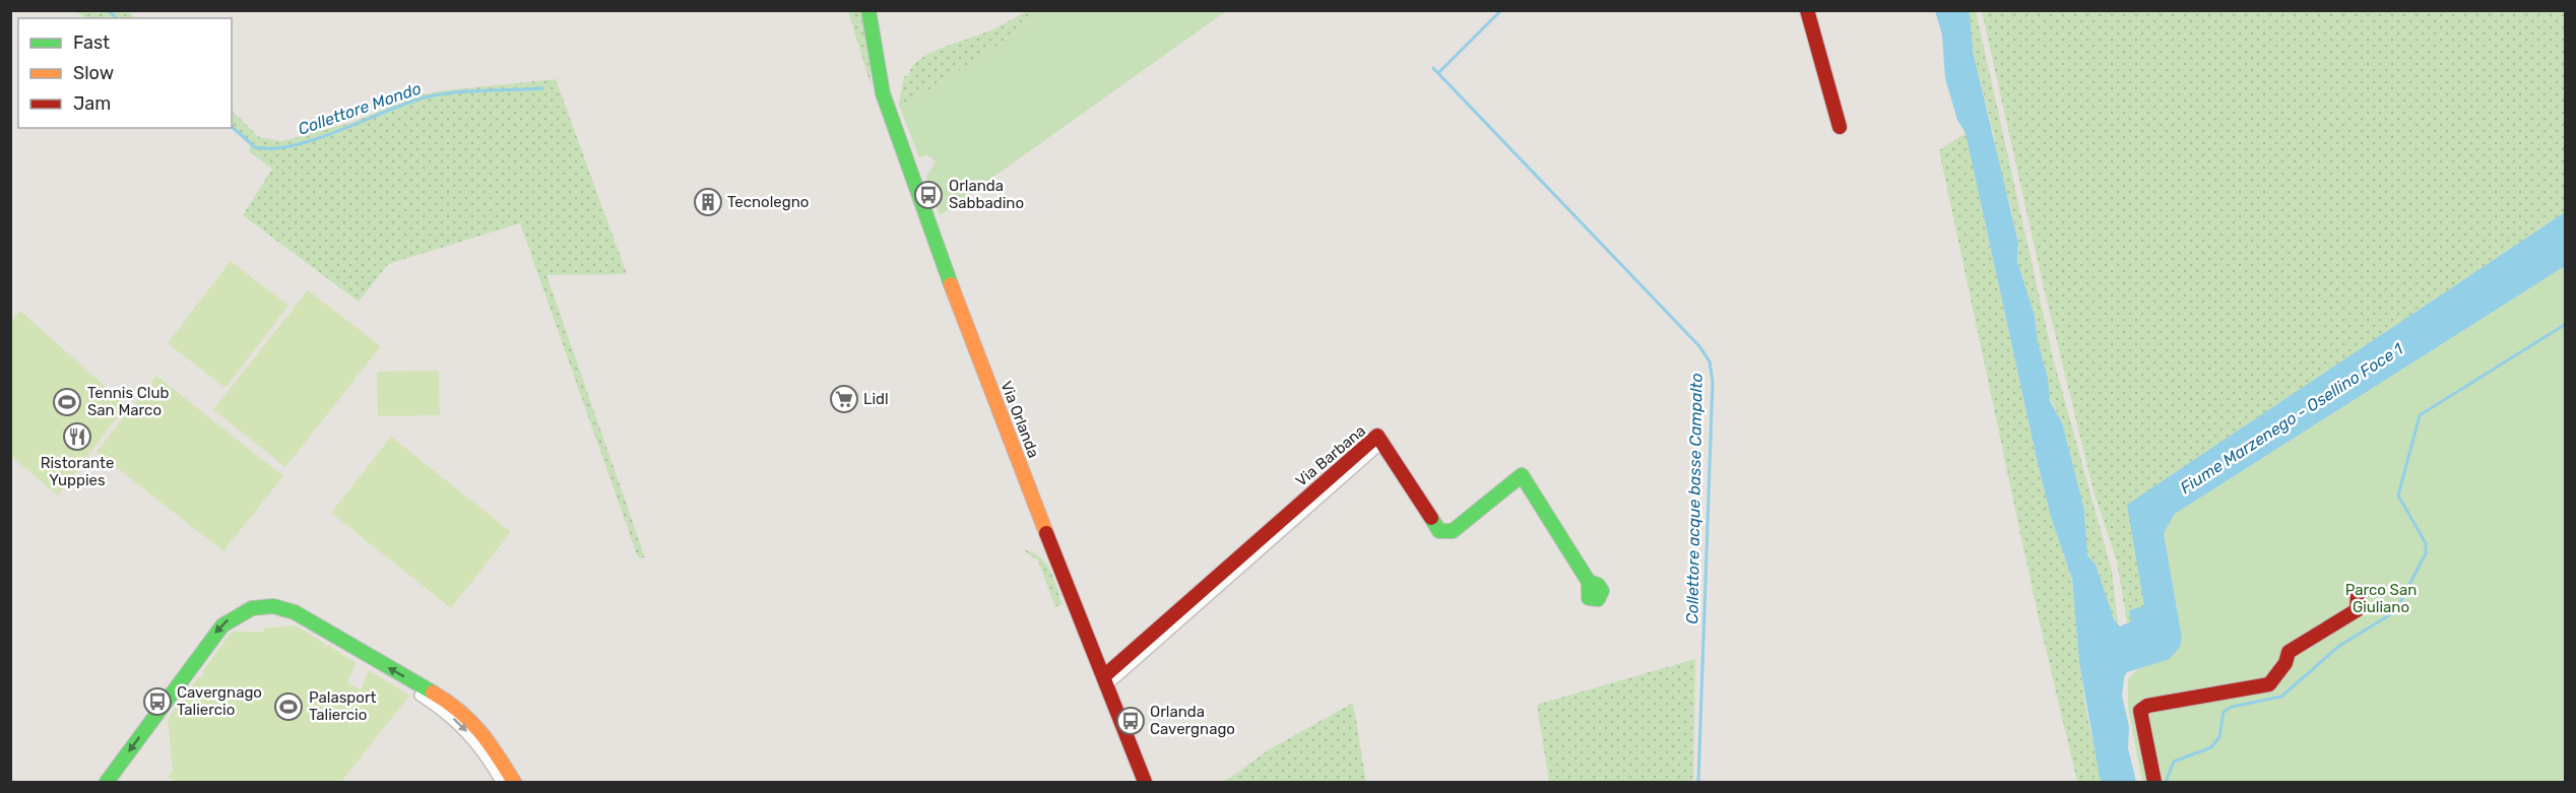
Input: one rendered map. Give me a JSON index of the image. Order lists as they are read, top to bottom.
{
  "streets": {
    "street": ["Via Orlanda", "Via Barbana"]
  },
  "crossings": [
    ["Via Orlanda", "Via Barbana"]
  ],
  "water": ["Collettore Mondo", "Fiume Marzenego - Osellino Foce 1", "Collettore acque basse Campalto"],
  "parks": ["Parco San Giuliano"],
  "places": {
    "bus stop": ["Orlanda Sabbadino", "Cavergnago Taliercio", "Orlanda Cavergnago"],
    "building": ["Tecnolegno"],
    "supermarket": ["Lidl"],
    "sports": ["Tennis Club San Marco", "Palasport Taliercio"],
    "restaurant": ["Ristorante Yuppies"]
  },
  "legend": ["Fast", "Slow", "Jam"]
}
